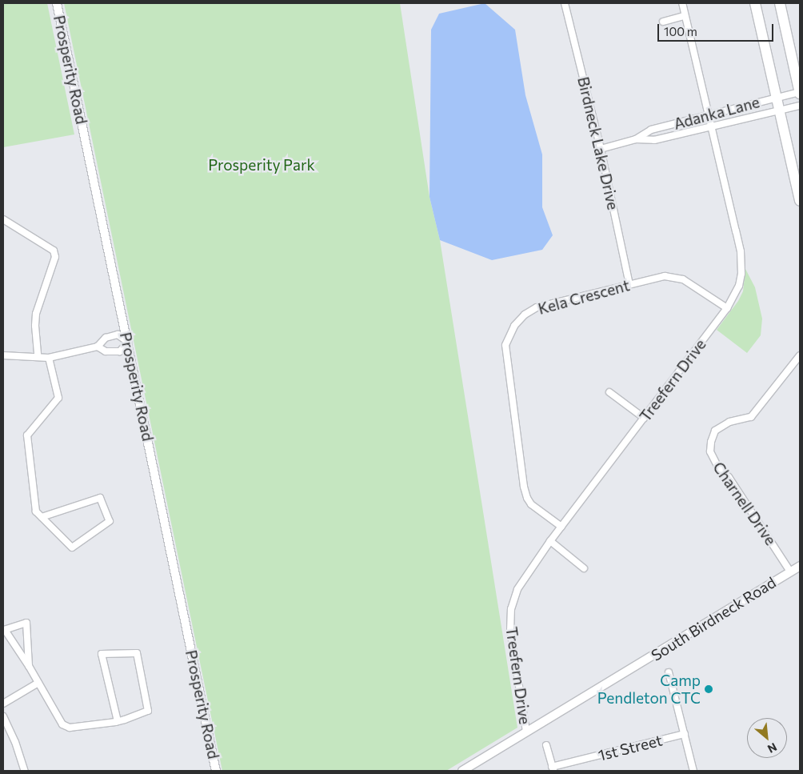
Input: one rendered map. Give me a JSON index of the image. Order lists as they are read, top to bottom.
{
  "streets": {
    "street": [
      "Prosperity Road",
      "Adanka Lane",
      "Birdneck Lake Drive",
      "Kela Crescent",
      "Treefern Drive",
      "Charnell Drive",
      "South Birdneck Road",
      "1st Street"
    ]
  },
  "crossings": [
    ["Adanka Lane", "Birdneck Lake Drive"],
    ["Adanka Lane", "Treefern Drive"],
    ["Birdneck Lake Drive", "Kela Crescent"],
    ["Kela Crescent", "Treefern Drive"],
    ["Treefern Drive", "South Birdneck Road"],
    ["Charnell Drive", "South Birdneck Road"]
  ],
  "parks": ["Prosperity Park"],
  "places": ["Camp Pendleton CTC"],
  "scale_bar": "100 m",
  "north": "bottom right"
}
